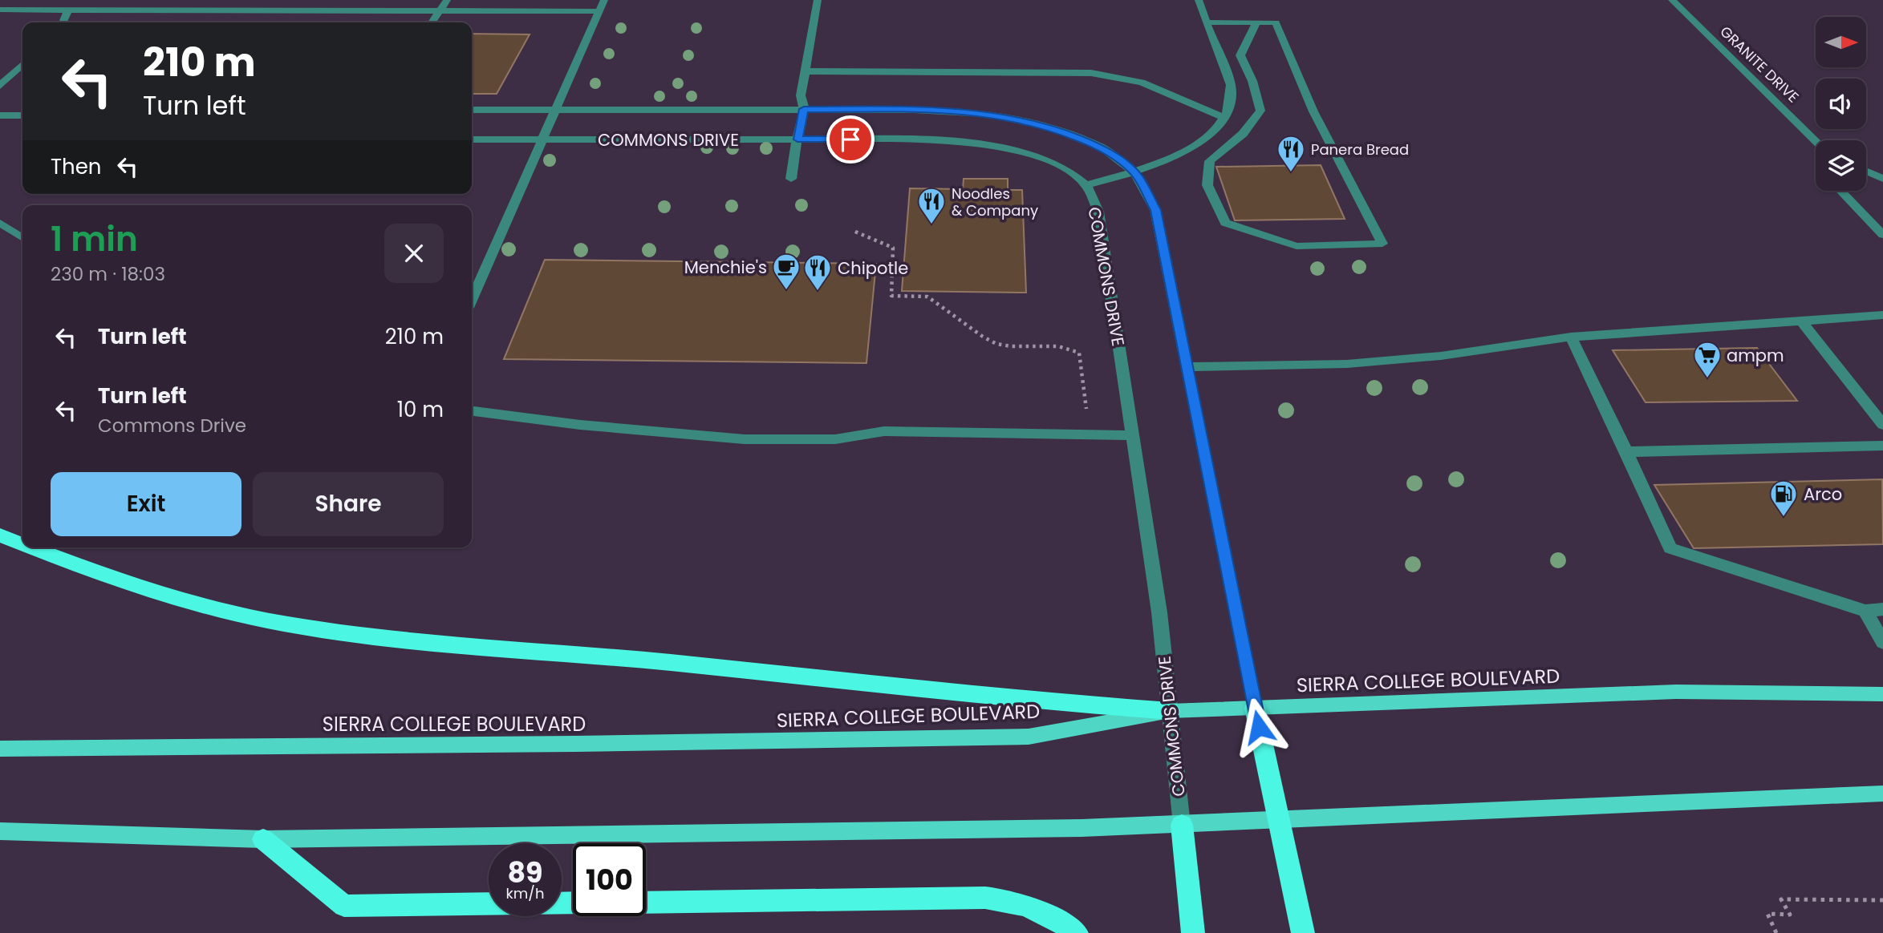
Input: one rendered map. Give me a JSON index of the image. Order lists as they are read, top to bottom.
{
  "streets": {
    "main road": ["SIERRA COLLEGE BOULEVARD"],
    "street": ["GRANITE DRIVE", "COMMONS DRIVE"]
  },
  "crossings": [
    ["COMMONS DRIVE", "SIERRA COLLEGE BOULEVARD"]
  ],
  "places": {
    "restaurant": ["Panera Bread", "Noodles & Company", "Chipotle"],
    "cafe": ["Menchie's"],
    "supermarket": ["ampm"],
    "fuel station": ["Arco"]
  },
  "north": "right",
  "page": {
    "turn": ["210 m", "Turn left"],
    "then": "Then",
    "heading": ["1 min", "230 m · 18:03"],
    "list": [
      {
        "name": "Turn left",
        "value": "210 m"
      },
      {
        "name": "Turn left",
        "note": "Commons Drive",
        "value": "10 m"
      }
    ],
    "buttons": ["Exit", "Share"],
    "speed": "89 km/h",
    "limit": "100"
  }
}
